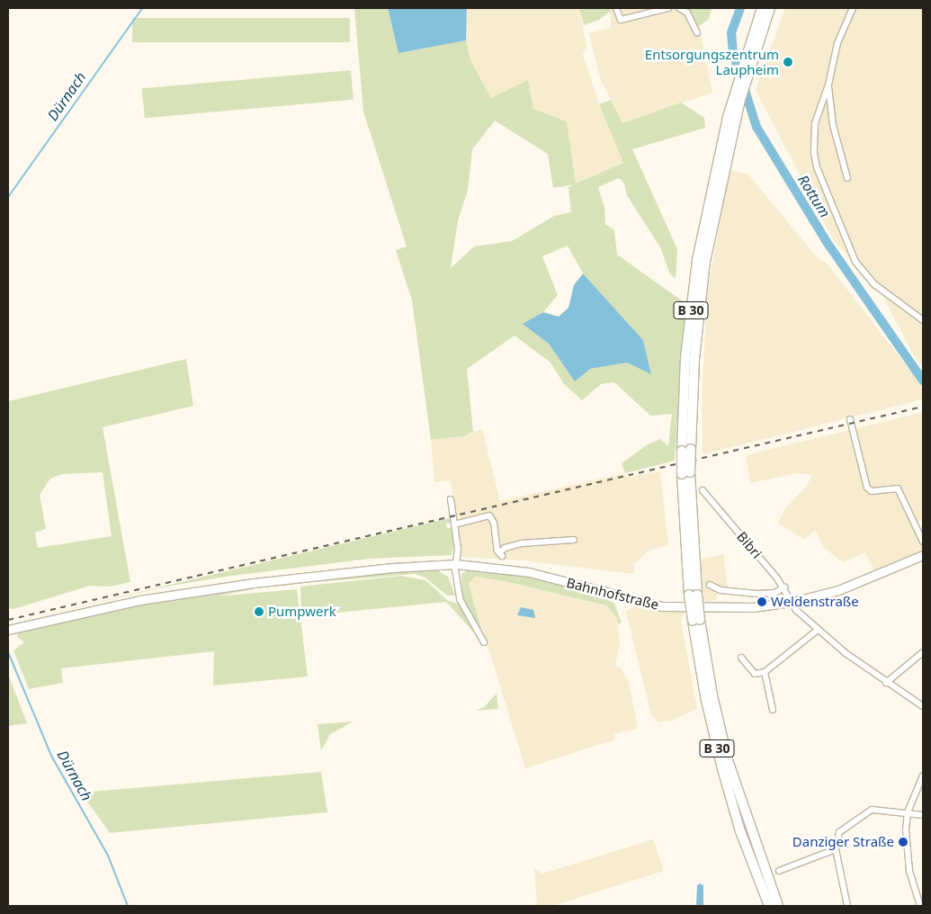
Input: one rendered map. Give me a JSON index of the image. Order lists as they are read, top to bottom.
{
  "streets": {
    "highway": ["B 30"],
    "main road": ["Bahnhofstraße"],
    "street": ["Bibri"]
  },
  "crossings": [
    ["Bibri", "Bahnhofstraße"]
  ],
  "water": ["Dürnach", "Rottum"],
  "places": [
    "Entsorgungszentrum Laupheim",
    "Weldenstraße",
    "Pumpwerk",
    "Danziger Straße"
  ]
}
